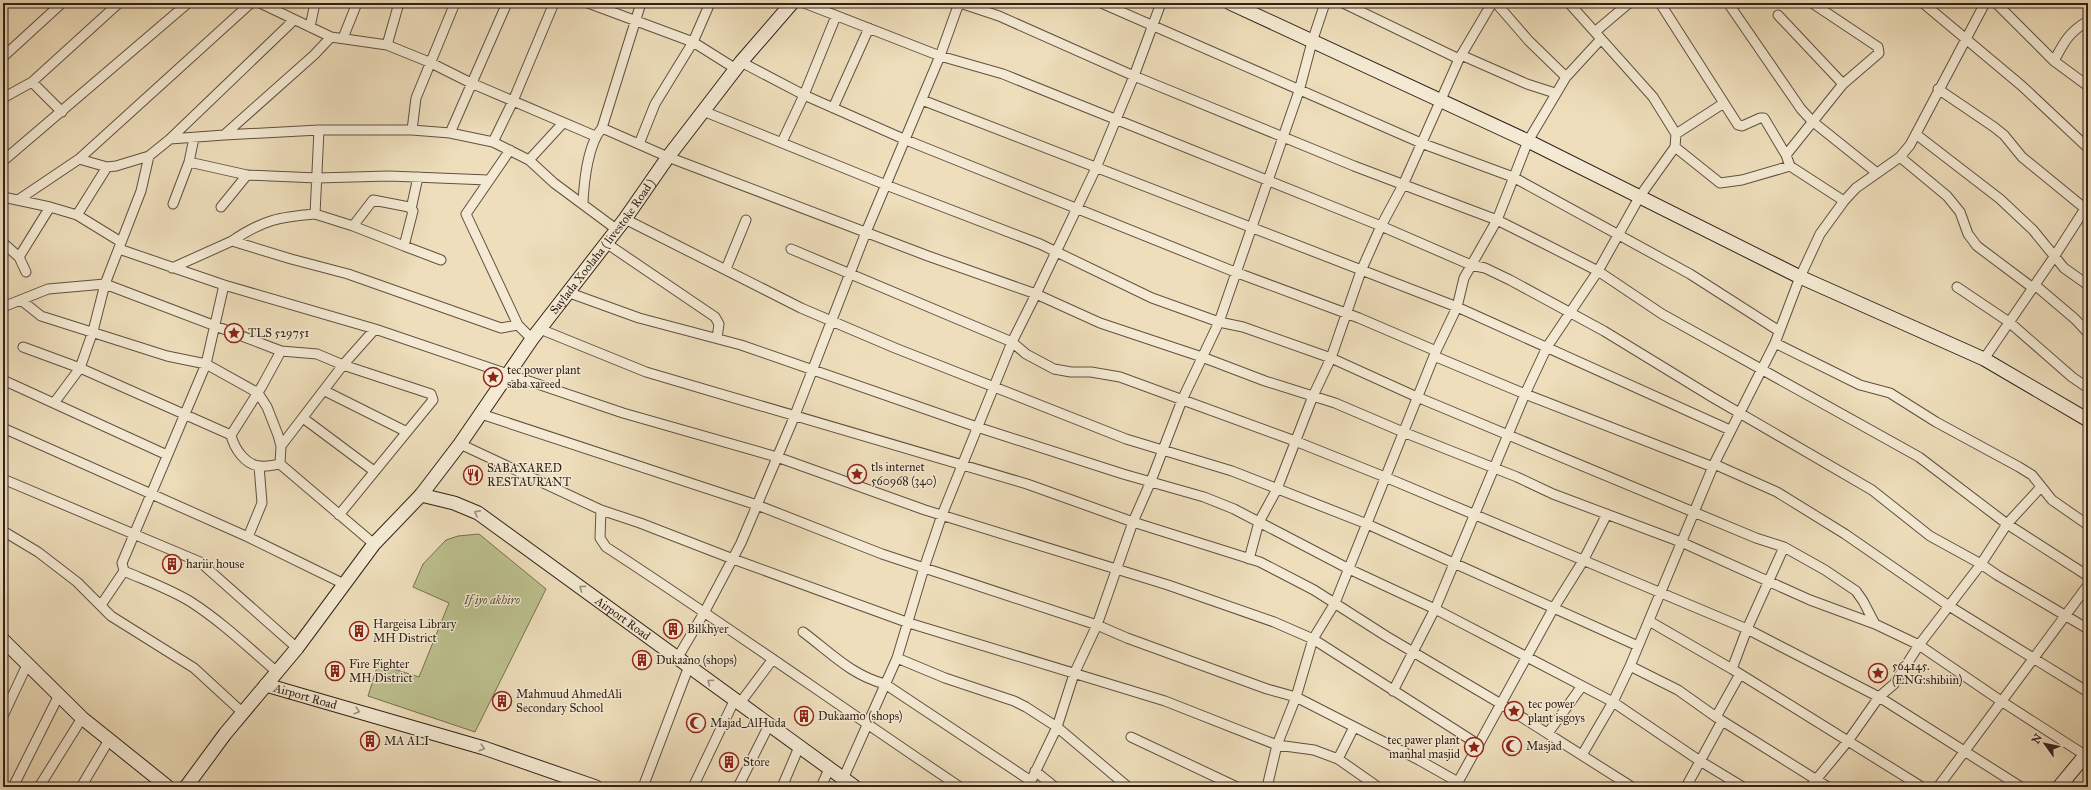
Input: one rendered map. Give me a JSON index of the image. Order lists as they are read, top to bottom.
{
  "streets": {
    "street": ["Saylada Xoolaha ( livestoke Road )", "Airport Road"]
  },
  "crossings": [
    ["Saylada Xoolaha ( livestoke Road )", "Airport Road"]
  ],
  "parks": ["If iyo akhiro"],
  "places": {
    "place": [
      "TLS 529751",
      "tec power plant saba xareed",
      "tls internet 560968 (340)",
      "564145. (ENG:shibiin)",
      "tec power plant isgoys",
      "tec pawer plant manhal masjid"
    ],
    "restaurant": ["SABAXARED RESTAURANT"],
    "building": [
      "hariir house",
      "Bilkhyer",
      "Hargeisa Library MH District",
      "Dukaano (shops)",
      "Fire Fighter MH District",
      "Mahmuud AhmedAli Secondary School",
      "Dukaamo (shops)",
      "MA ALI",
      "Store"
    ],
    "mosque": ["Majad_AlHuda", "Masjad"]
  },
  "north": "top left"
}
